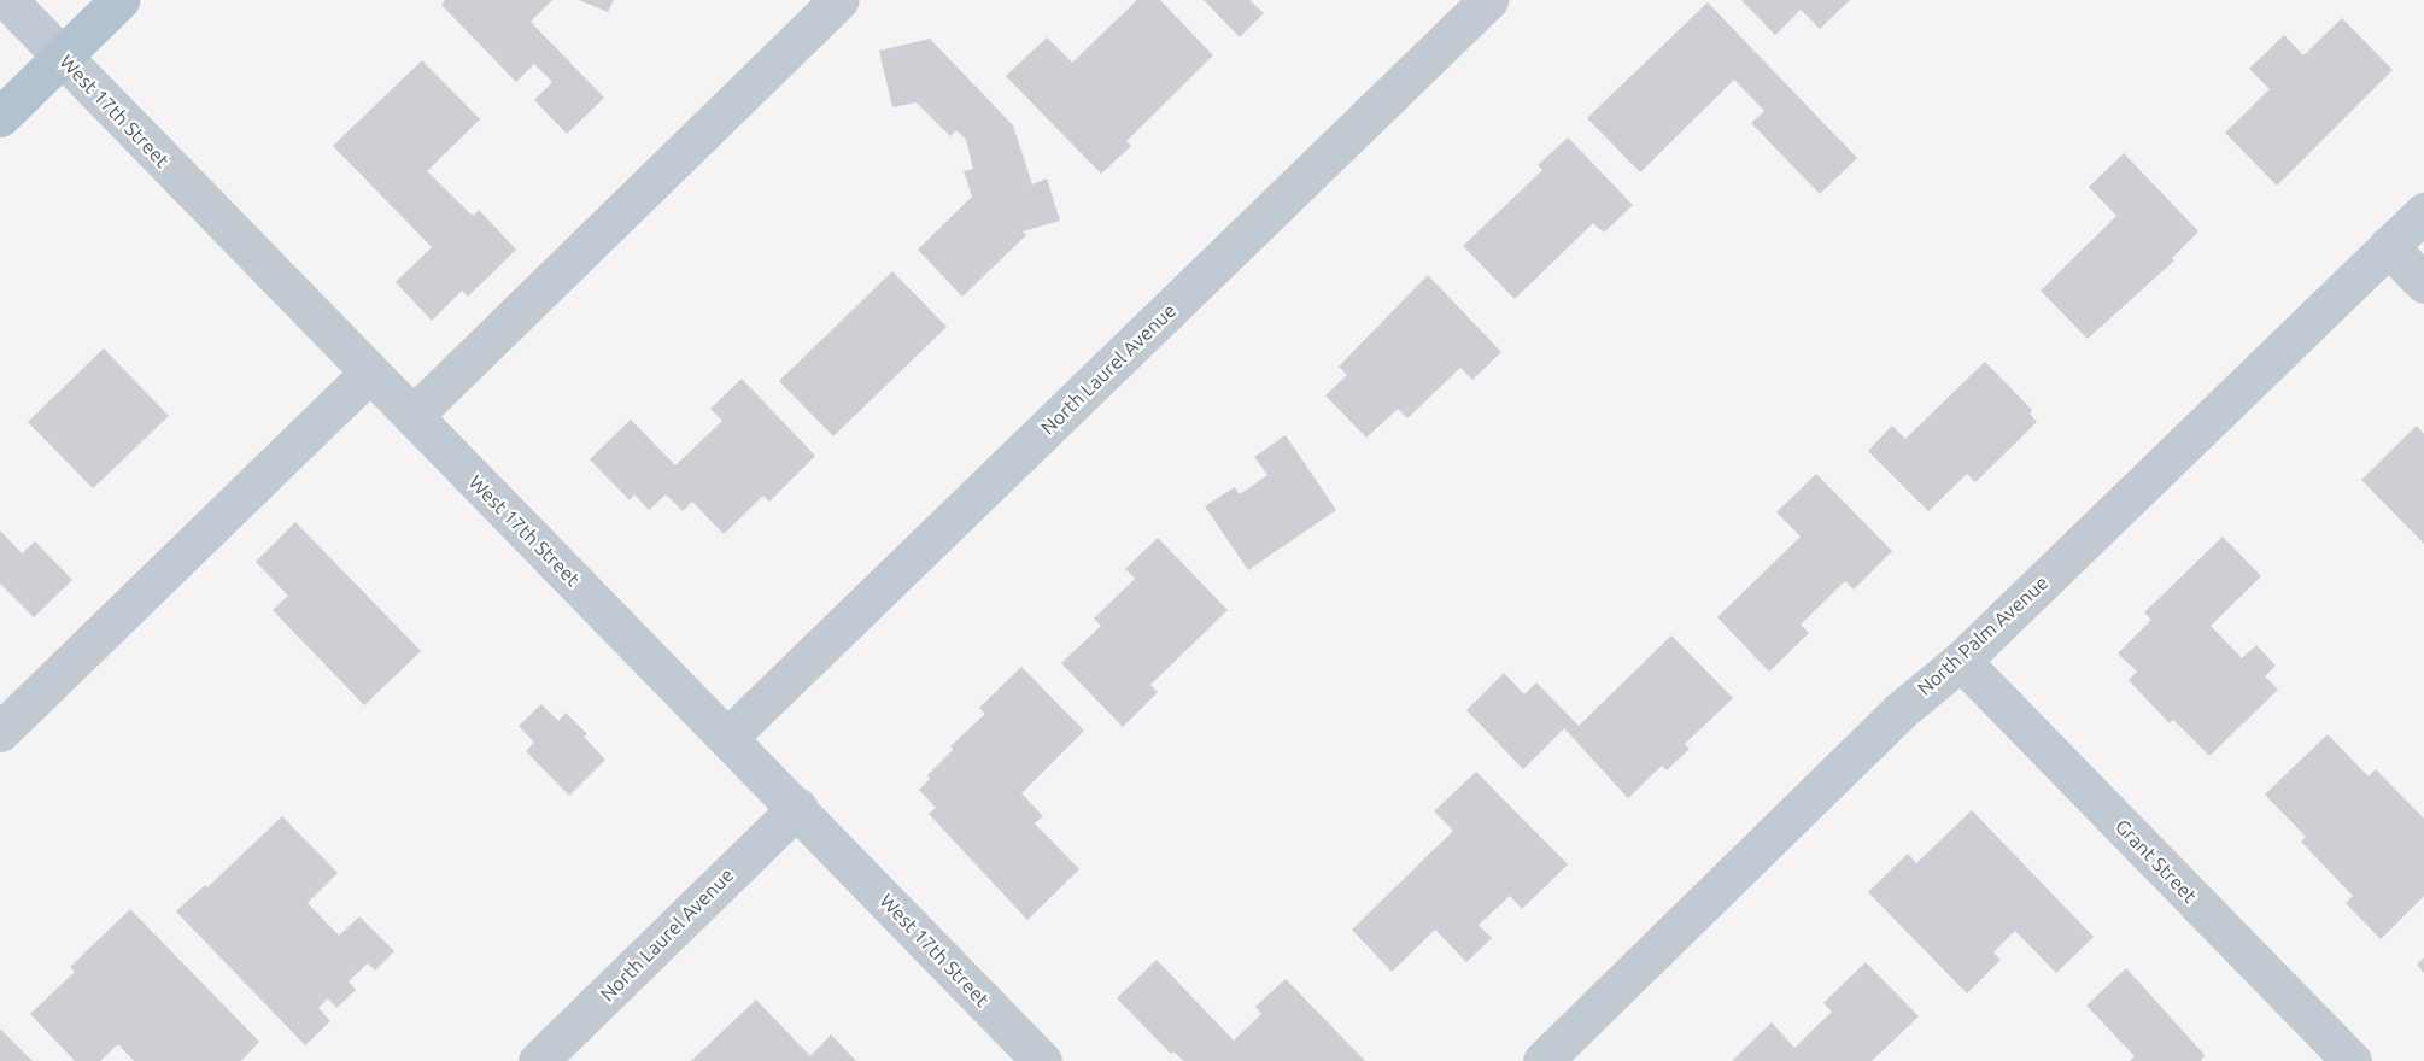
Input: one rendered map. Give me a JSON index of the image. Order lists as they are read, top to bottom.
{
  "streets": {
    "street": [
      "West 17th Street",
      "North Laurel Avenue",
      "North Palm Avenue",
      "Grant Street"
    ]
  },
  "crossings": [
    ["West 17th Street", "North Laurel Avenue"],
    ["North Palm Avenue", "Grant Street"]
  ]
}
